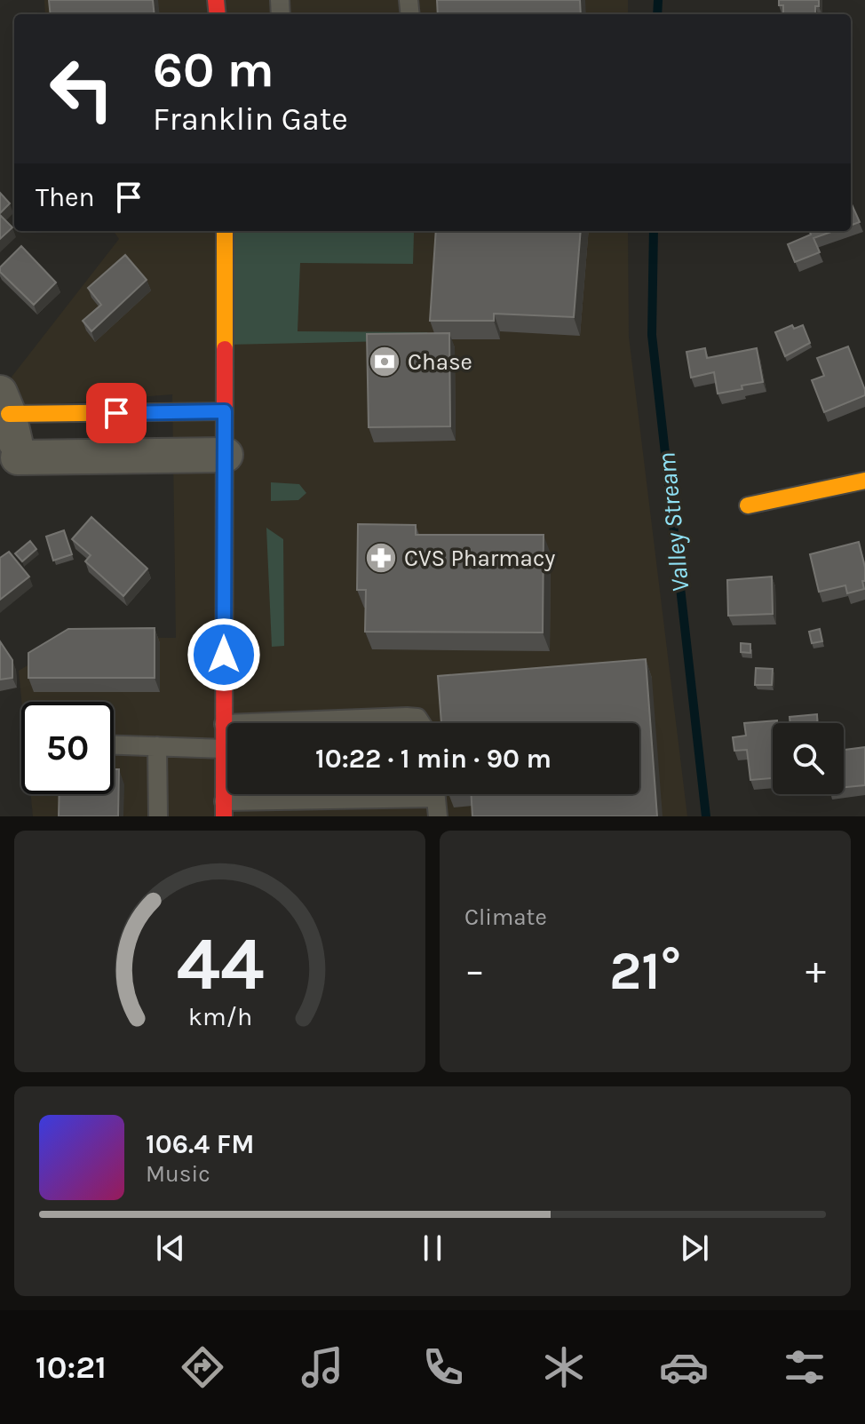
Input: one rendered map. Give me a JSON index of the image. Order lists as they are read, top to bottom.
{
  "water": ["Valley Stream"],
  "places": {
    "bank": ["Chase"],
    "pharmacy": ["CVS Pharmacy"]
  },
  "page": {
    "turn": ["60 m", "Franklin Gate"],
    "then": "Then",
    "limit": "50",
    "trip": "10:22 · 1 min · 90 m",
    "tile": "Climate",
    "heat": ["−", "21°", "+"],
    "song": ["106.4 FM", "Music"],
    "tabs": "10:21",
    "gauge": ["44", "km/h"]
  }
}
